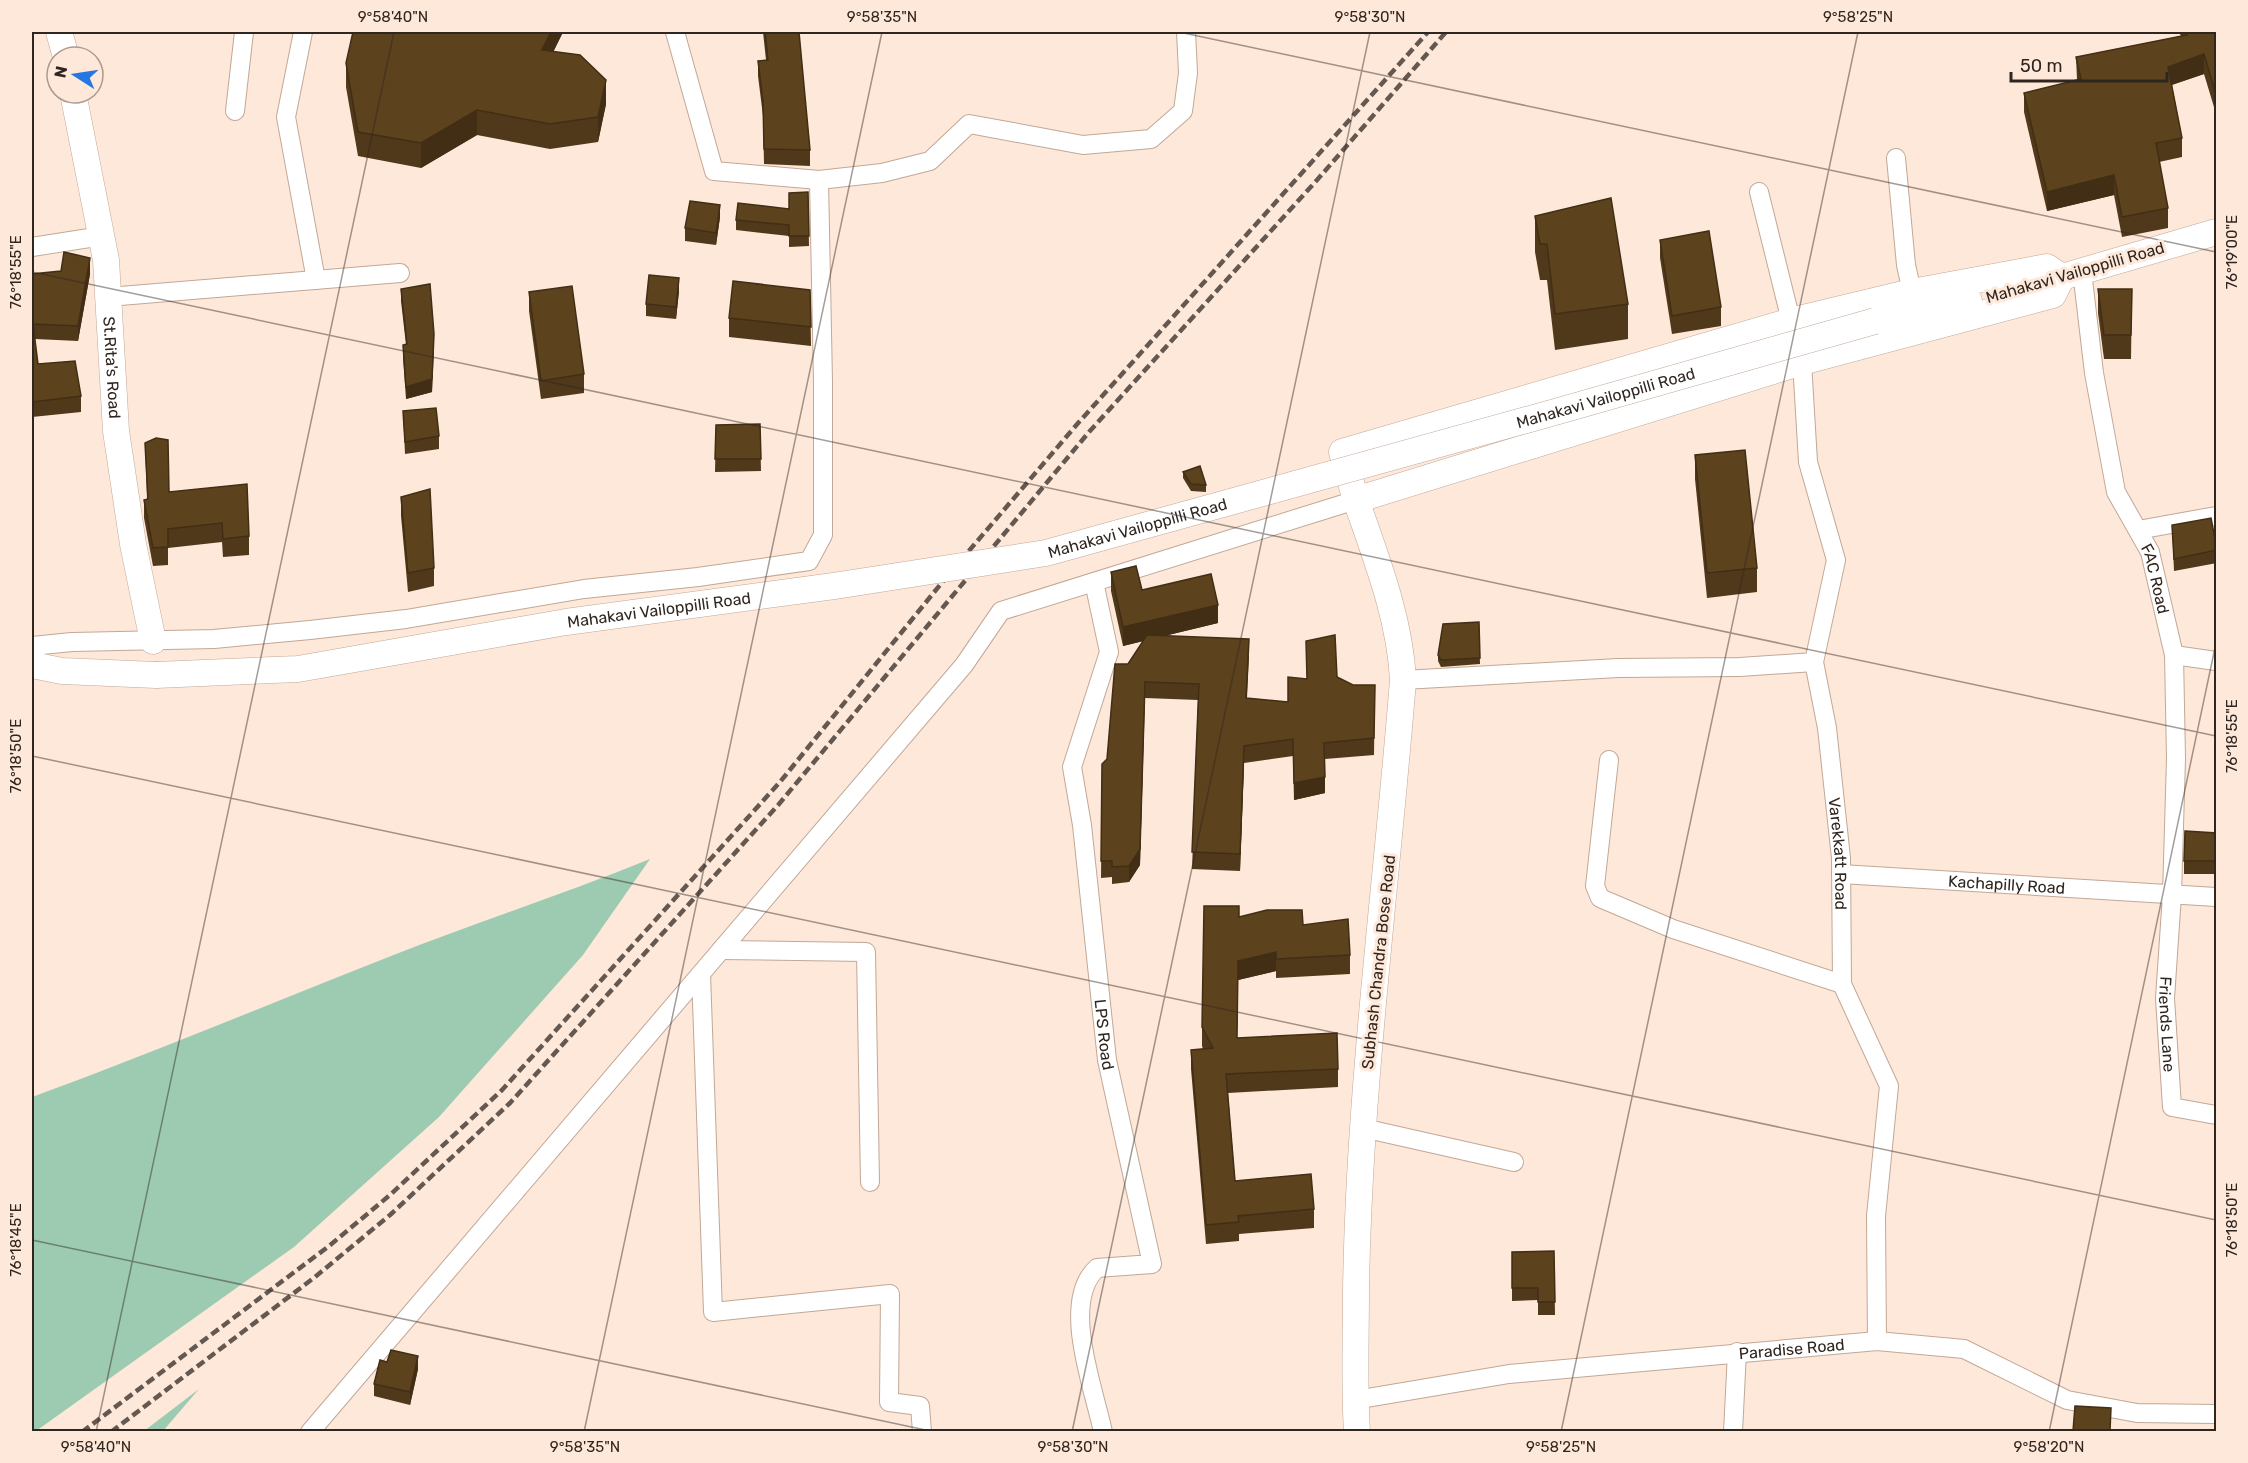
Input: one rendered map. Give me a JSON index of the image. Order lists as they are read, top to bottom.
{
  "streets": {
    "main road": ["Mahakavi Vailoppilli Road", "St.Rita's Road", "Subhash Chandra Bose Road"],
    "street": [
      "FAC Road",
      "Varekkatt Road",
      "Kachapilly Road",
      "Friends Lane",
      "LPS Road",
      "Paradise Road"
    ]
  },
  "crossings": [
    ["Mahakavi Vailoppilli Road", "FAC Road"],
    ["FAC Road", "Kachapilly Road"],
    ["FAC Road", "Friends Lane"],
    ["Varekkatt Road", "Kachapilly Road"],
    ["Varekkatt Road", "Paradise Road"],
    ["Kachapilly Road", "Friends Lane"],
    ["Subhash Chandra Bose Road", "Paradise Road"]
  ],
  "scale_bar": "50 m",
  "north": "left",
  "coordinates": [
    "9°58'40\"N",
    "9°58'35\"N",
    "9°58'30\"N",
    "9°58'25\"N",
    "76°19'00\"E",
    "76°18'55\"E",
    "76°18'50\"E",
    "76°18'45\"E",
    "9°58'20\"N"
  ]
}
